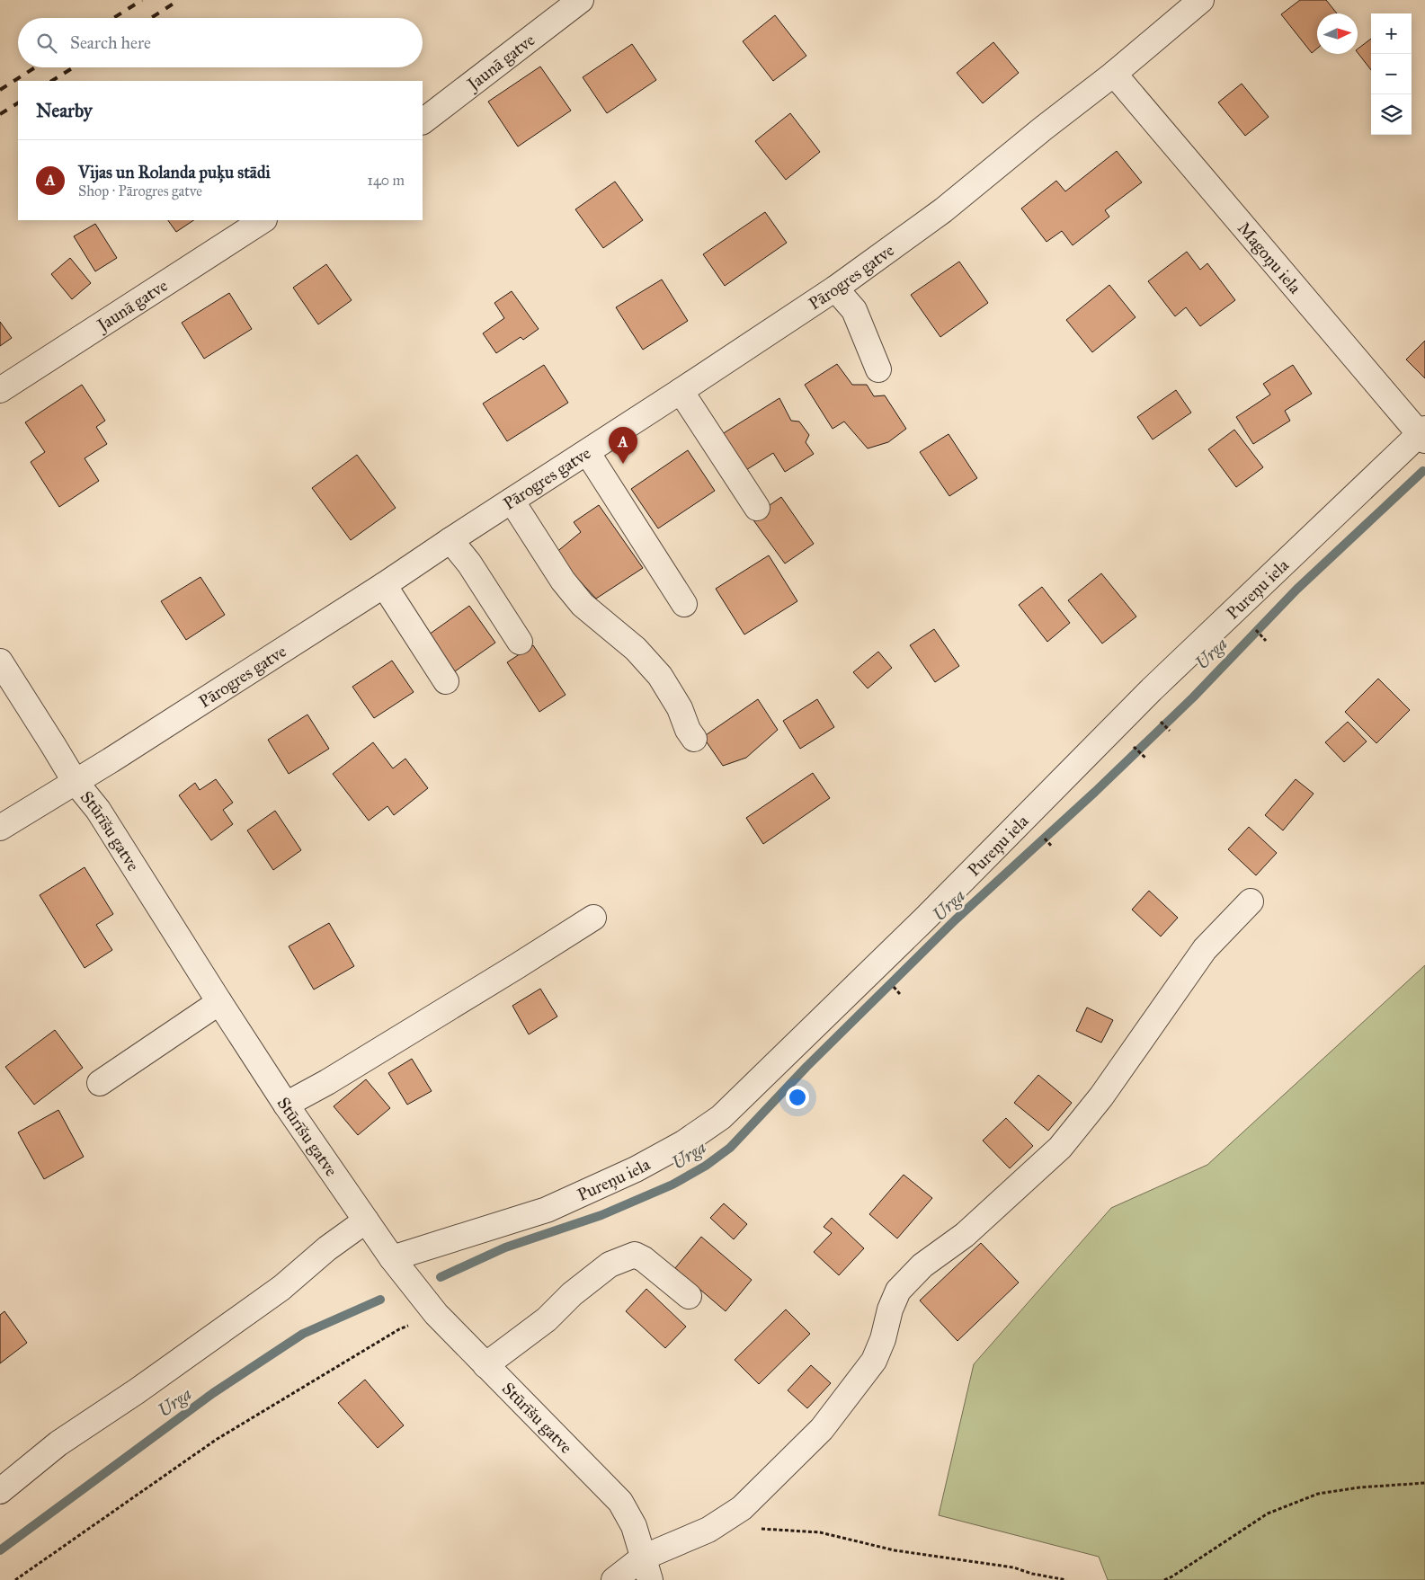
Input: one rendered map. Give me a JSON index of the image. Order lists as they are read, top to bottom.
{
  "streets": {
    "street": [
      "Jaunā gatve",
      "Magoņu iela",
      "Pārogres gatve",
      "Pureņu iela",
      "Stūrīšu gatve"
    ]
  },
  "crossings": [
    ["Magoņu iela", "Pārogres gatve"],
    ["Magoņu iela", "Pureņu iela"],
    ["Pārogres gatve", "Stūrīšu gatve"],
    ["Pureņu iela", "Stūrīšu gatve"]
  ],
  "water": ["Urga"],
  "north": "right",
  "page": {
    "map_buttons": ["+", "−"],
    "search": "Search here",
    "heading": "Nearby",
    "list": [
      {
        "mark": "A",
        "name": "Vijas un Rolanda puķu stādi",
        "note": "Shop · Pārogres gatve",
        "value": "140 m"
      }
    ],
    "pins": "A"
  }
}
